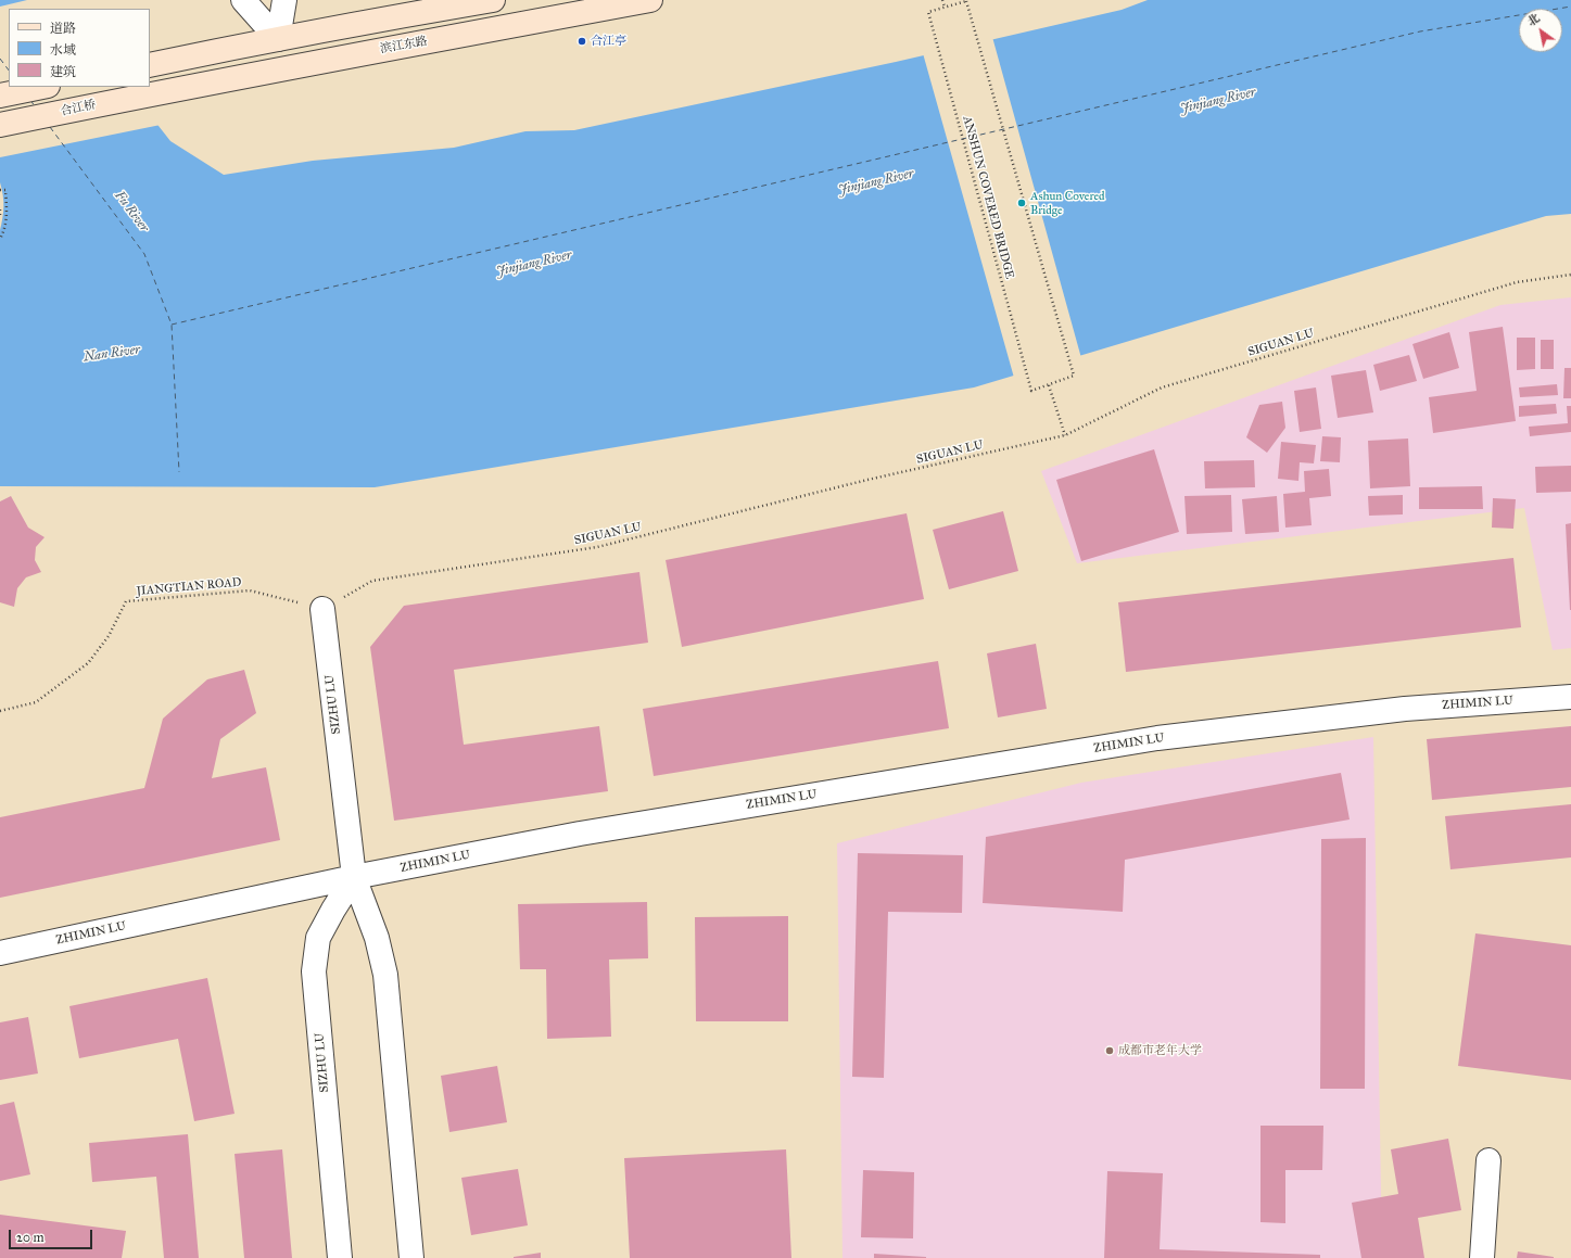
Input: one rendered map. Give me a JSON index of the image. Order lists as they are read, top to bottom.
{
  "streets": {
    "main road": ["滨江东路", "合江桥"],
    "street": ["ZHIMIN LU", "SIZHU LU"],
    "path": ["ANSHUN COVERED BRIDGE", "SIGUAN LU", "JIANGTIAN ROAD"]
  },
  "crossings": [
    ["滨江东路", "合江桥"],
    ["SIGUAN LU", "JIANGTIAN ROAD"],
    ["SIGUAN LU", "SIZHU LU"],
    ["JIANGTIAN ROAD", "SIZHU LU"],
    ["ZHIMIN LU", "SIZHU LU"]
  ],
  "water": ["Jinjiang River", "Fu River", "Nan River"],
  "places": ["合江亭", "Ashun Covered Bridge", "成都市老年大学"],
  "legend": ["道路", "水域", "建筑"],
  "scale_bar": "20 m",
  "north": "top left"
}
